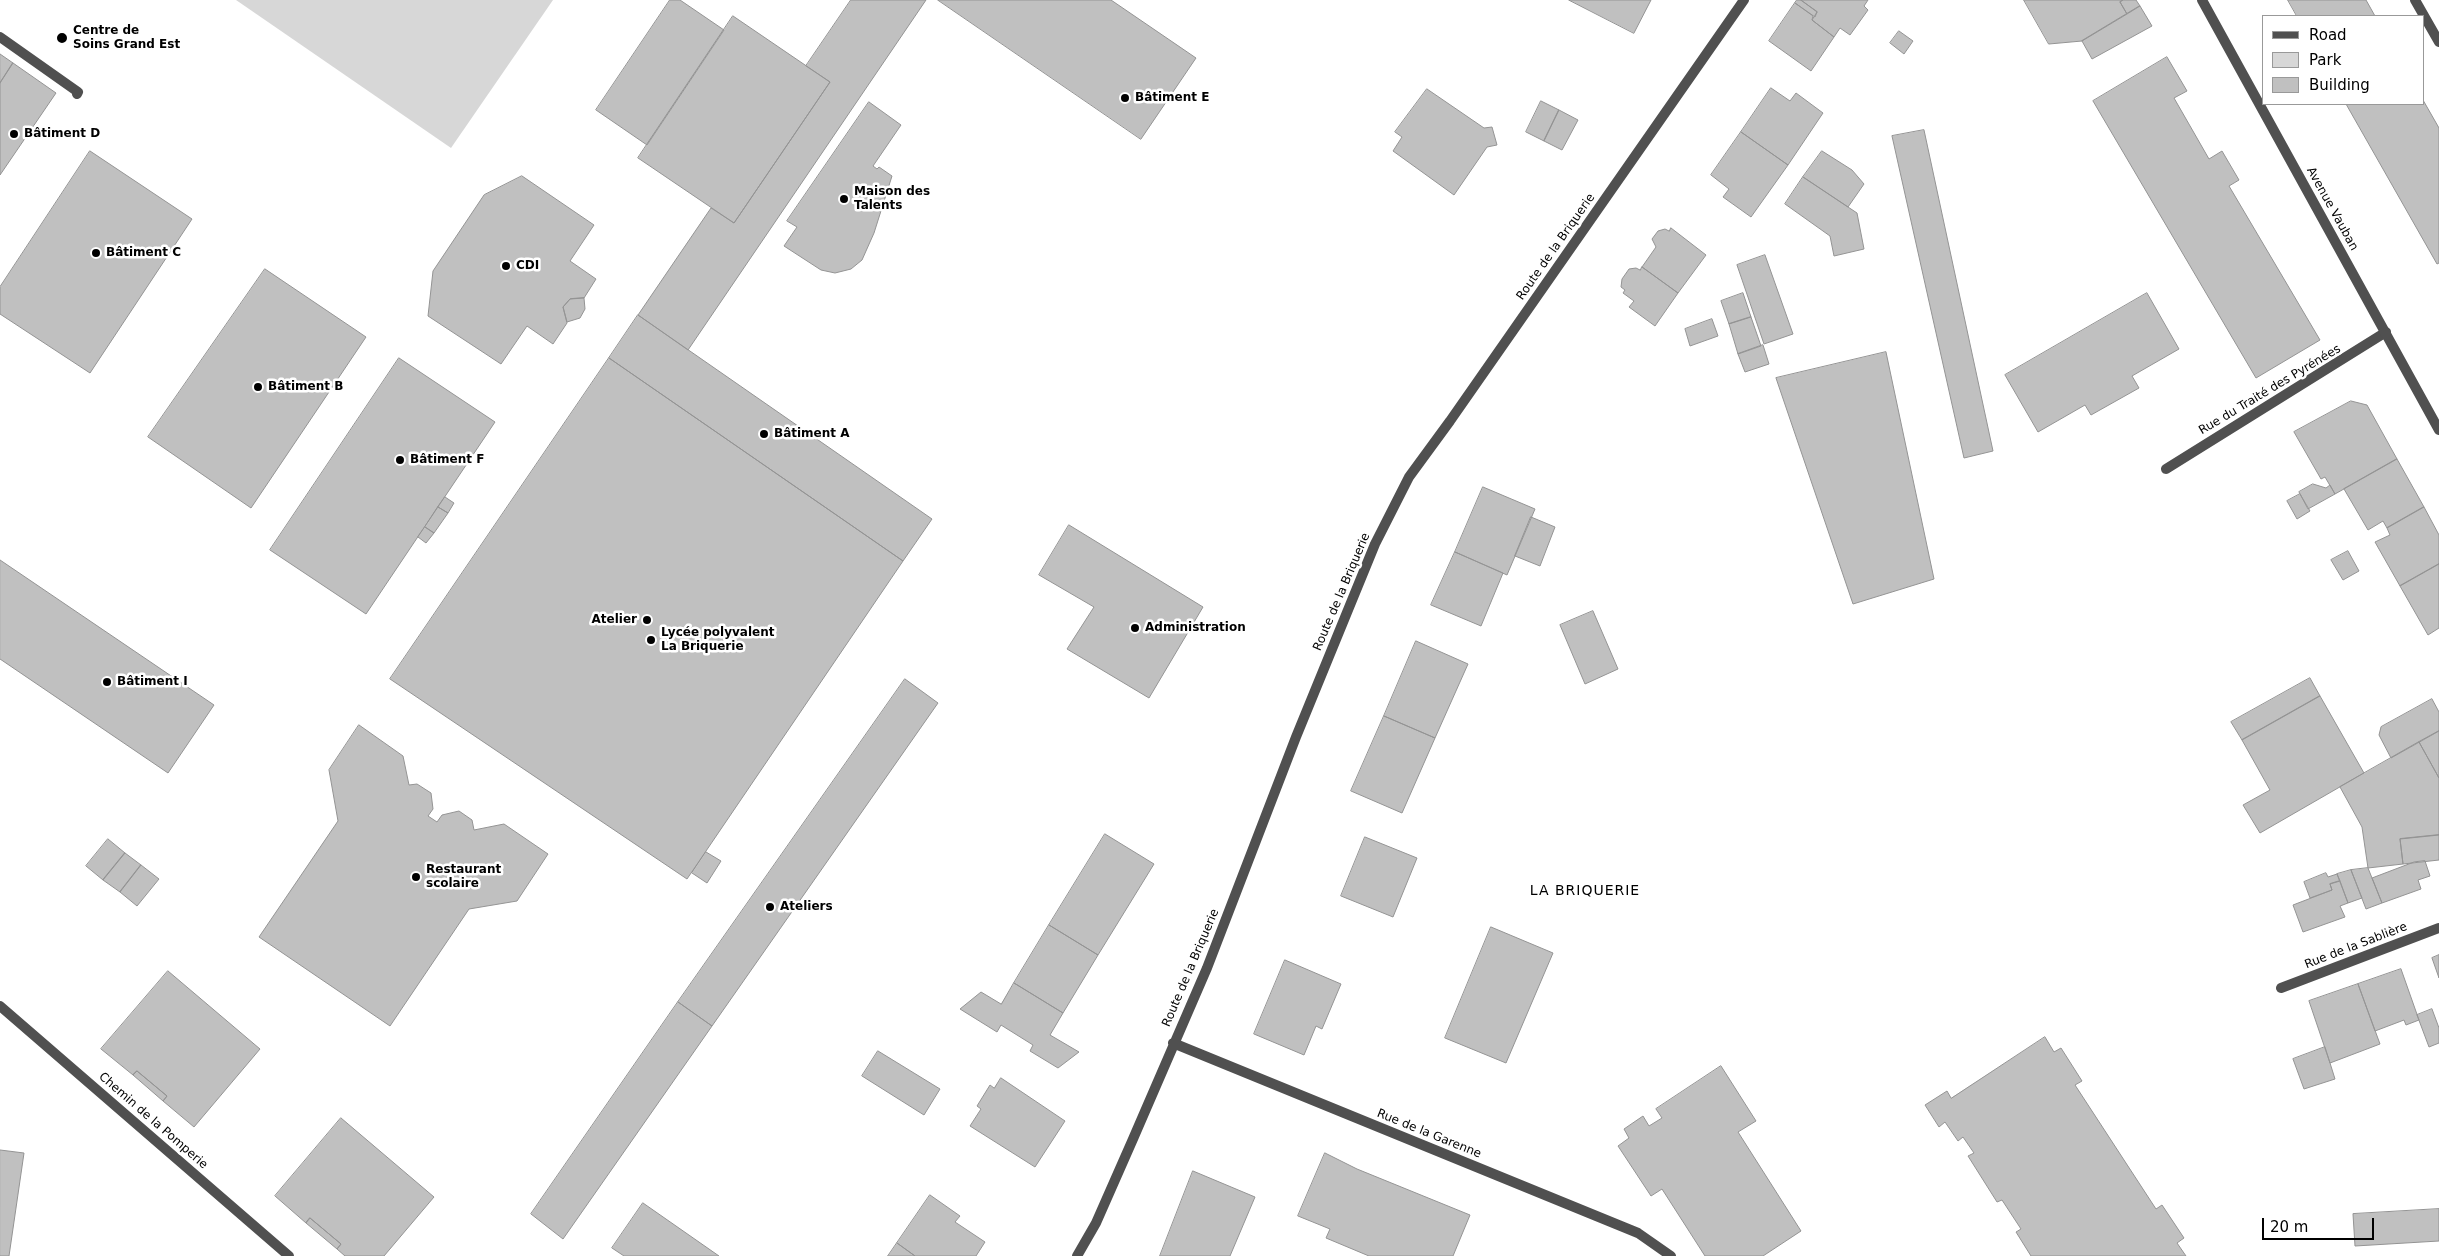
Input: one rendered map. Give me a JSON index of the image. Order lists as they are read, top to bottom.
{
  "streets": {
    "street": [
      "Avenue Vauban",
      "Route de la Briquerie",
      "Rue du Traité des Pyrénées",
      "Rue de la Sablière",
      "Chemin de la Pomperie",
      "Rue de la Garenne"
    ]
  },
  "crossings": [
    ["Avenue Vauban", "Rue du Traité des Pyrénées"],
    ["Route de la Briquerie", "Rue de la Garenne"]
  ],
  "districts": ["LA BRIQUERIE"],
  "places": [
    "Centre de Soins Grand Est",
    "Bâtiment E",
    "Bâtiment D",
    "Maison des Talents",
    "Bâtiment C",
    "CDI",
    "Bâtiment B",
    "Bâtiment A",
    "Bâtiment F",
    "Atelier",
    "Administration",
    "Lycée polyvalent La Briquerie",
    "Bâtiment I",
    "Restaurant scolaire",
    "Ateliers"
  ],
  "legend": ["Road", "Park", "Building"],
  "scale_bar": "20 m"
}
